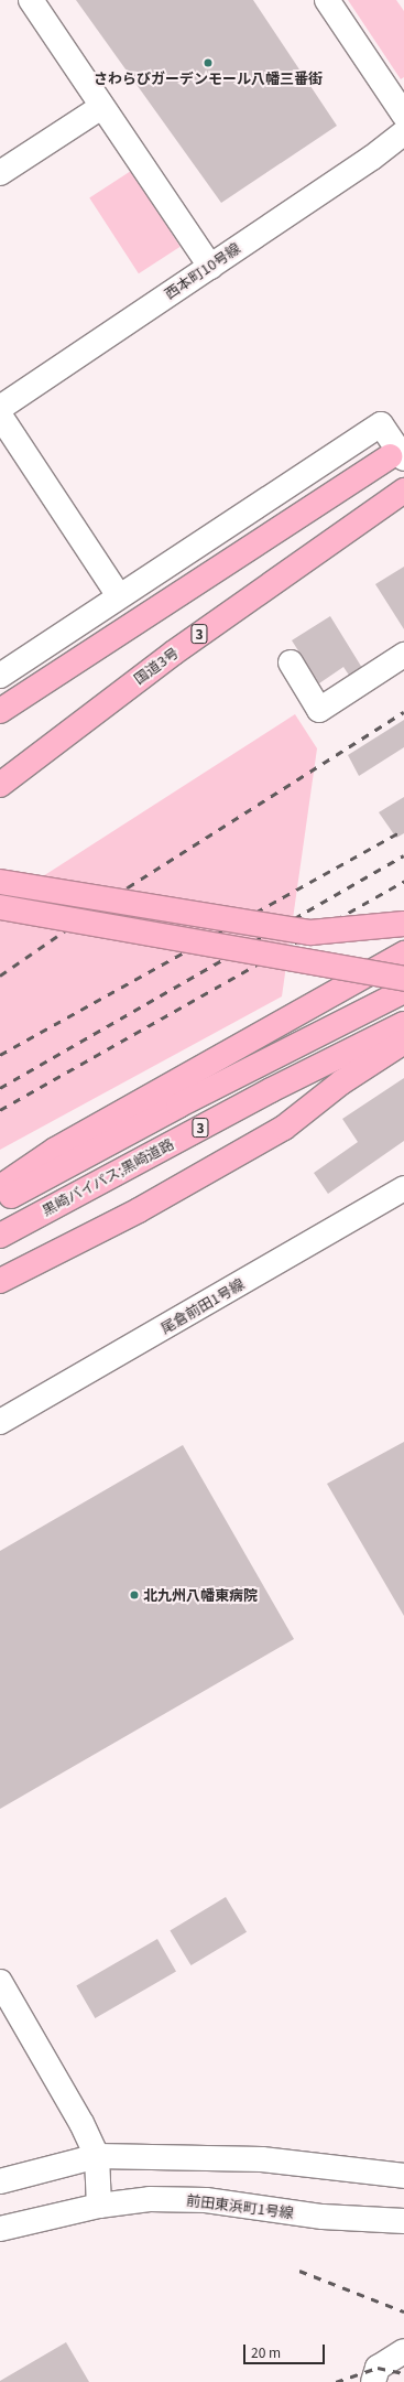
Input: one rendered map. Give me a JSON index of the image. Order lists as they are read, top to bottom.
{
  "streets": {
    "highway": ["3", "国道3号", "黒崎バイパス;黒崎道路"],
    "street": ["西本町10号線", "尾倉前田1号線", "前田東浜町1号線"]
  },
  "places": ["さわらびガーデンモール八幡三番街", "北九州八幡東病院"],
  "scale_bar": "20 m"
}
